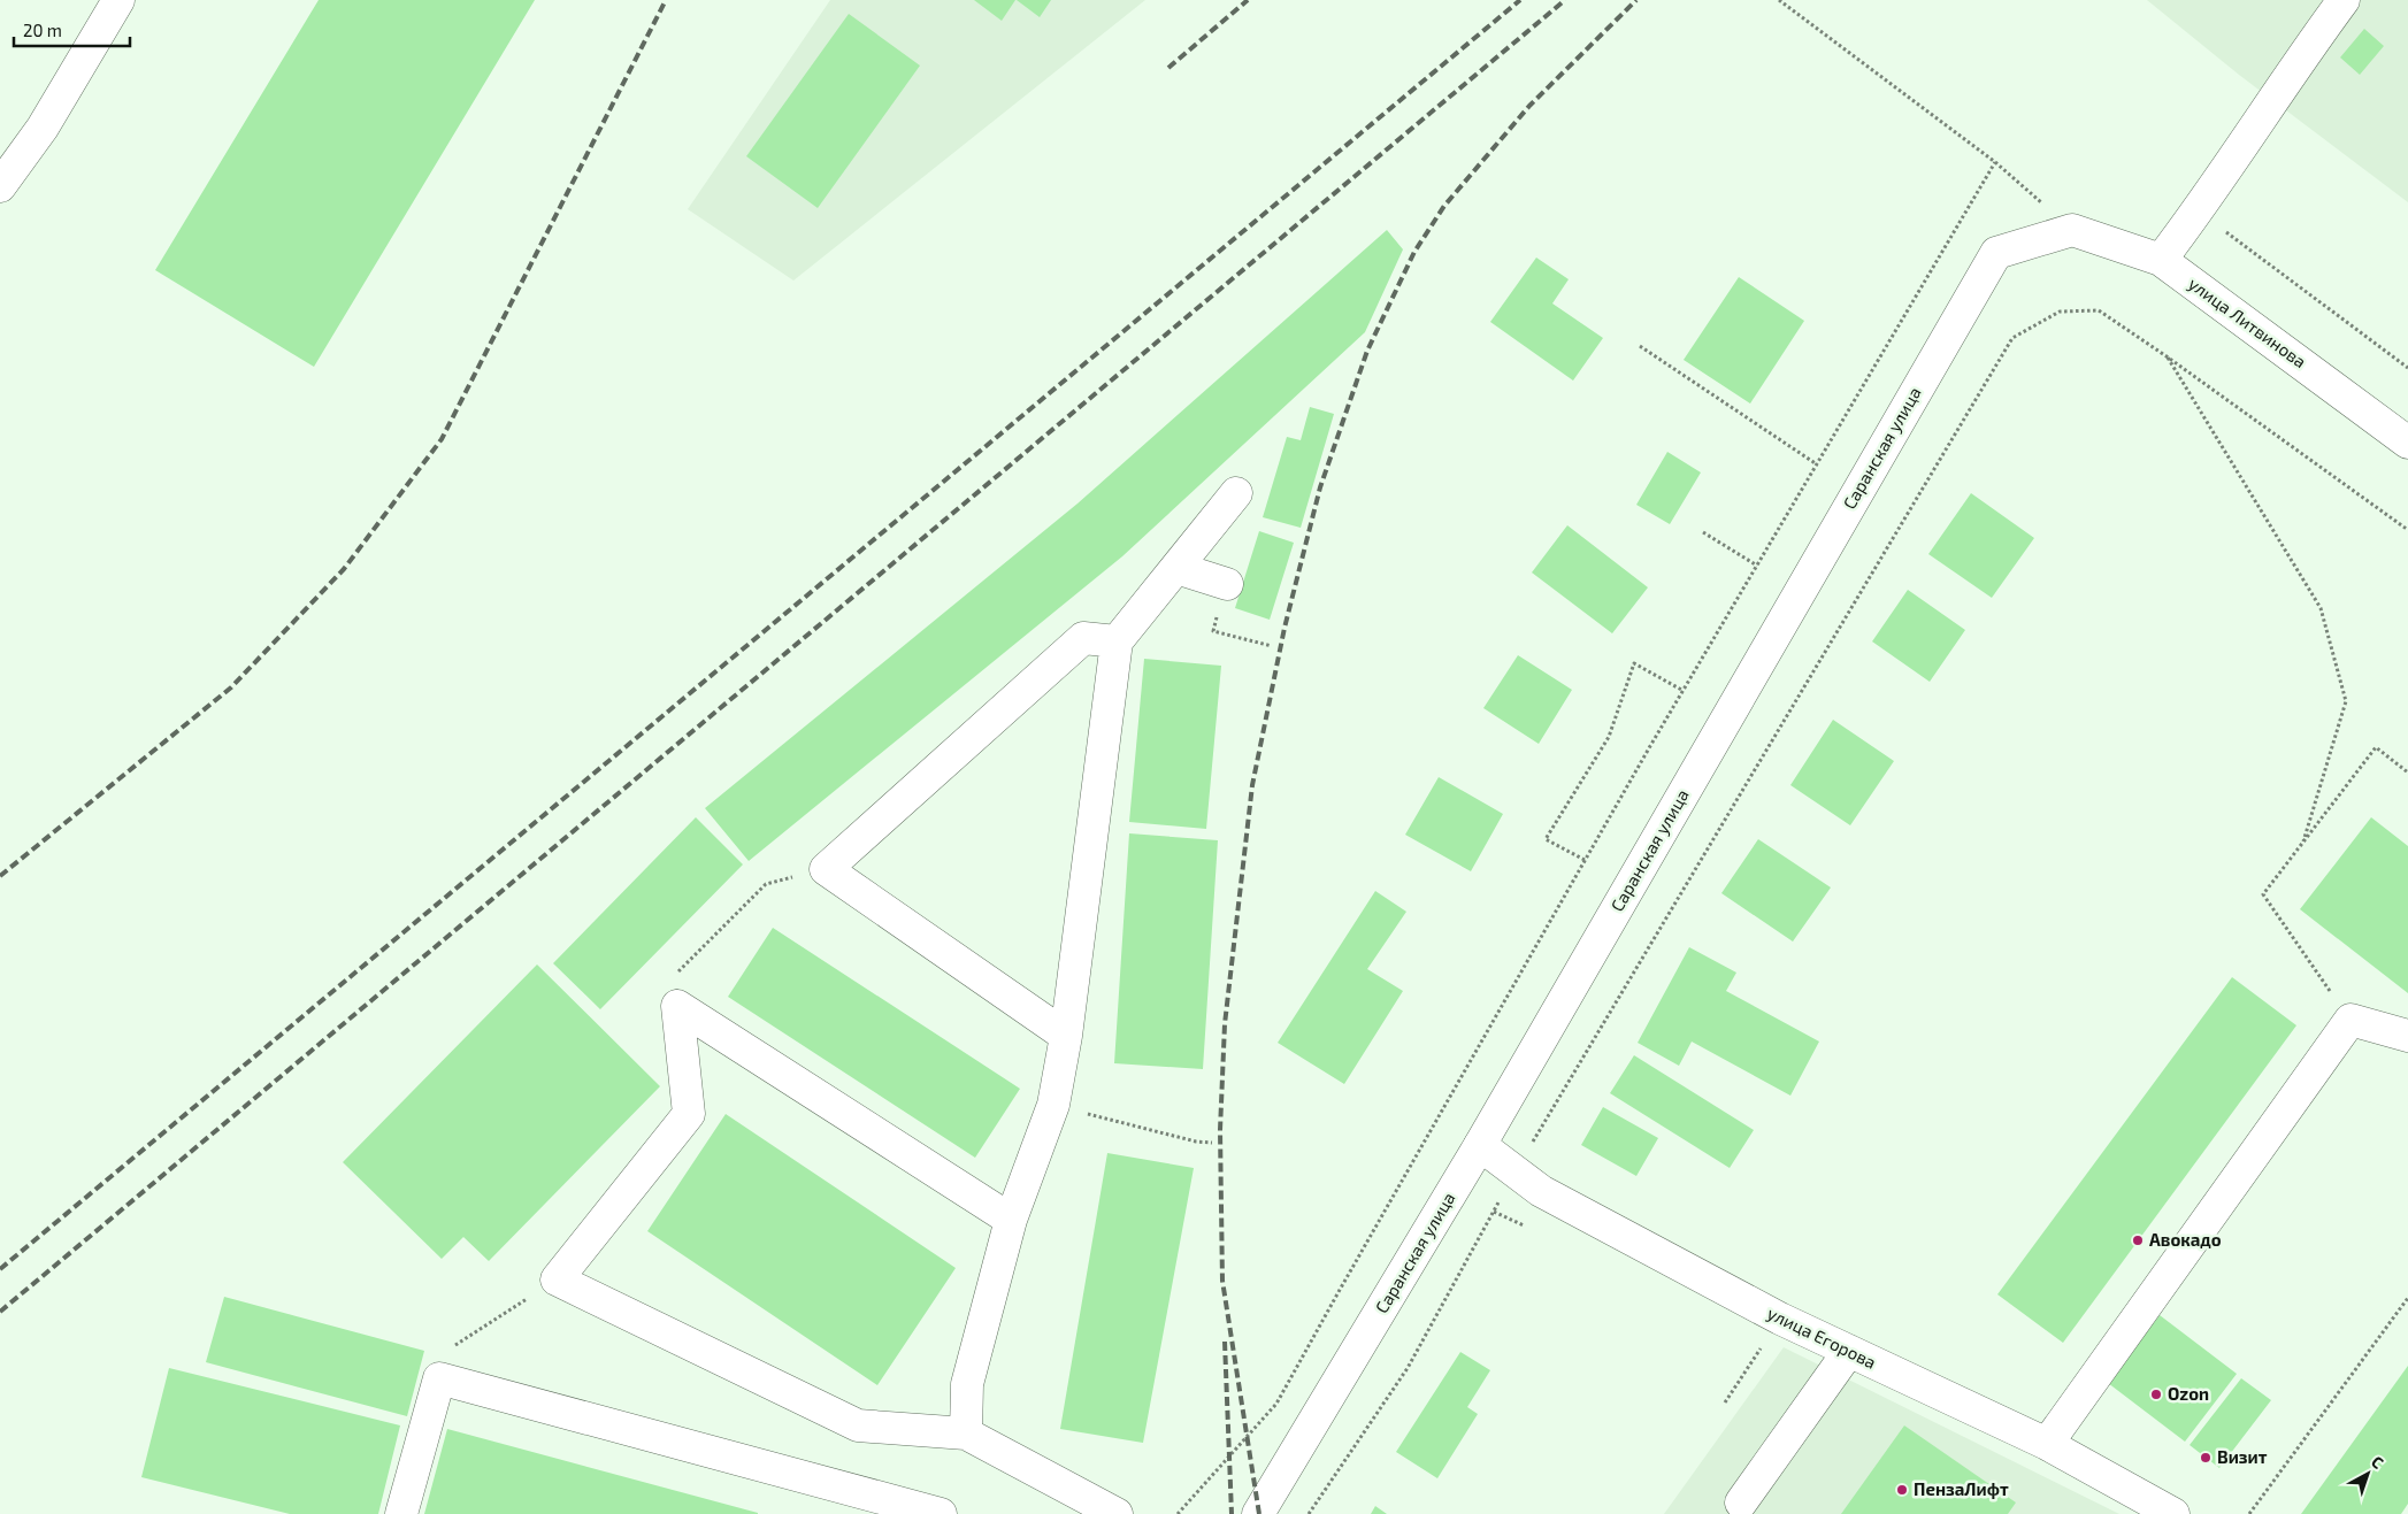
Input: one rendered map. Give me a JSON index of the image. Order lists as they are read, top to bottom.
{
  "streets": {
    "main road": ["улица Литвинова", "Саранская улица", "улица Егорова"]
  },
  "crossings": [
    ["улица Литвинова", "Саранская улица"],
    ["Саранская улица", "улица Егорова"]
  ],
  "places": [
    "Авокадо",
    "Ozon",
    "Визит",
    "ПензаЛифт"
  ],
  "scale_bar": "20 m",
  "north": "top right"
}
